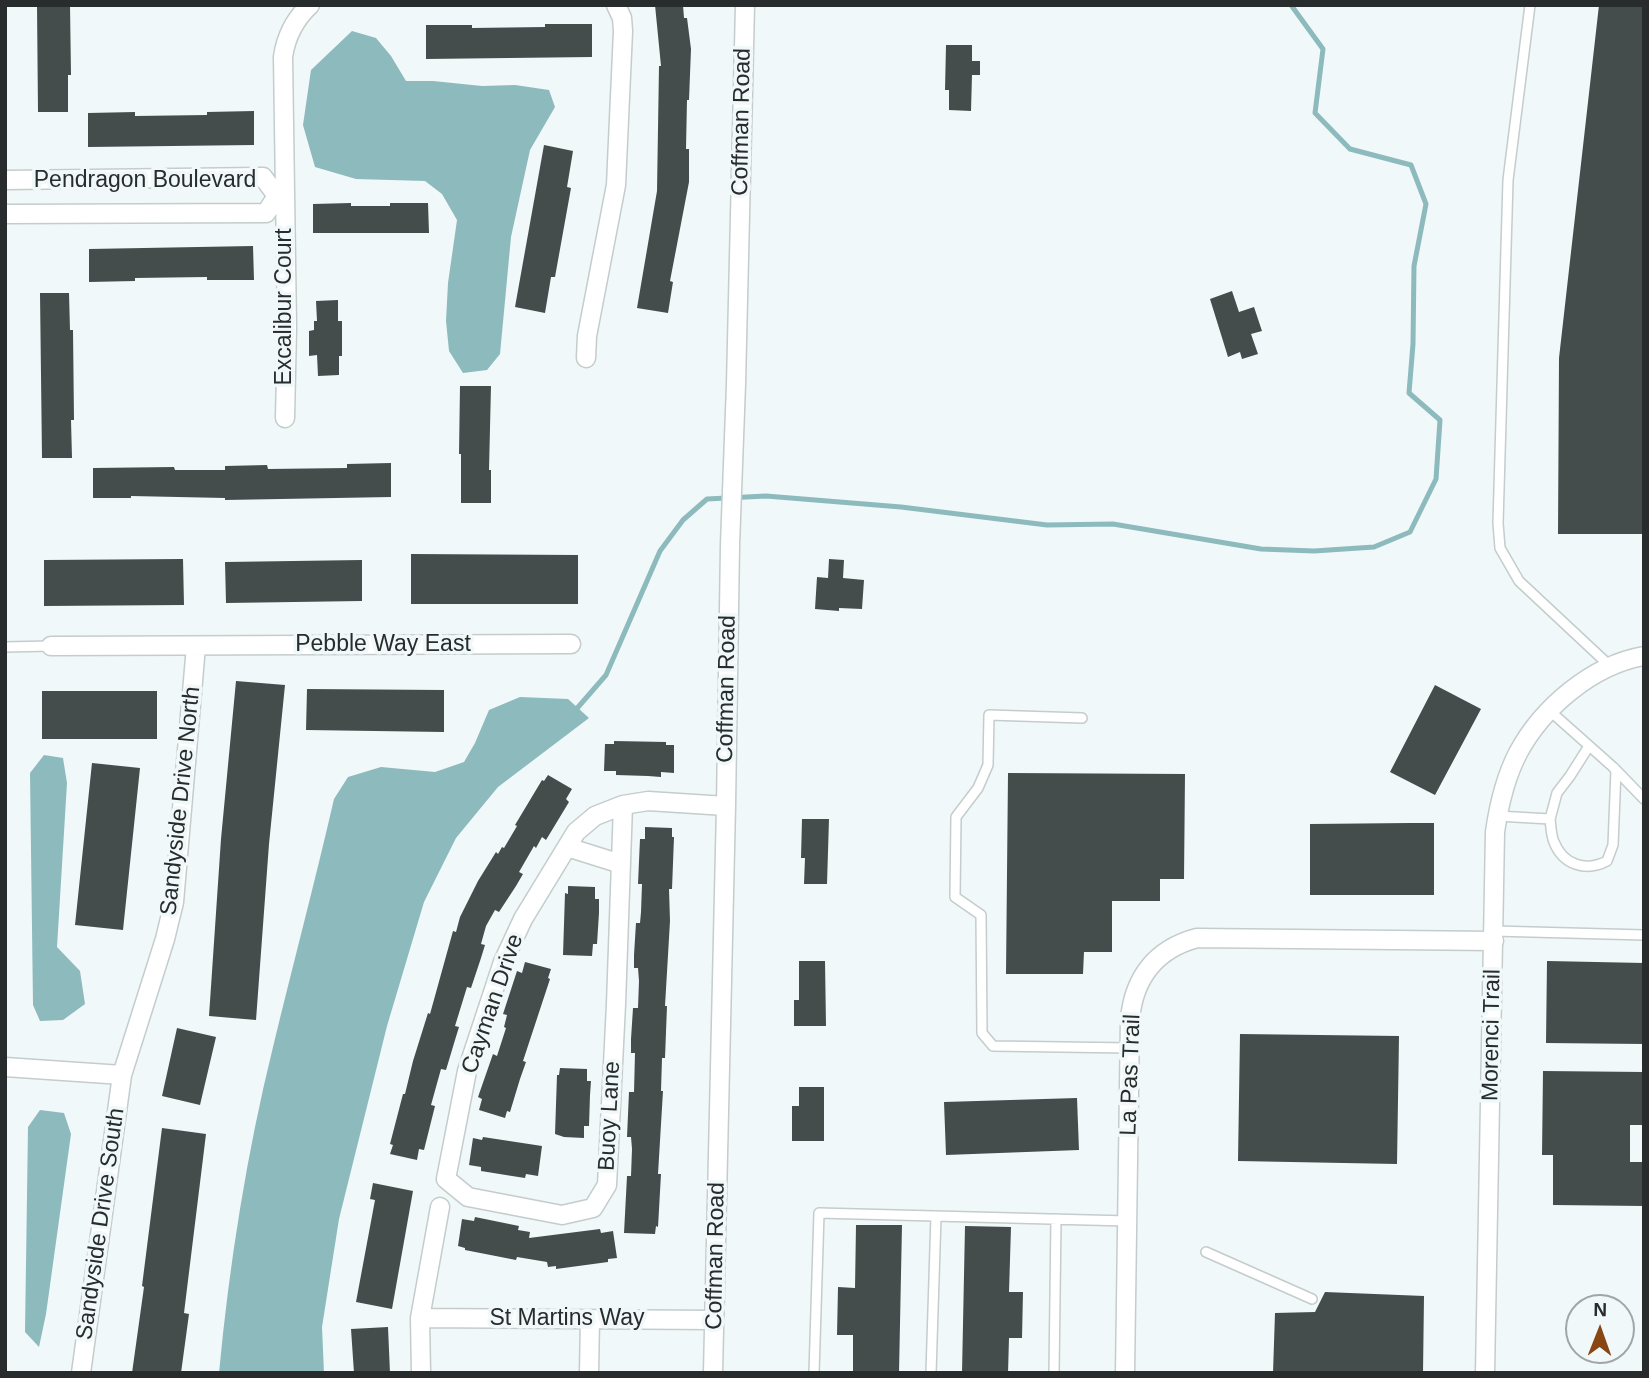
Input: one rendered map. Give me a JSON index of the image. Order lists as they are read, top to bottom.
{
  "streets": {
    "street": [
      "Coffman Road",
      "Pendragon Boulevard",
      "Excalibur Court",
      "Pebble Way East",
      "Sandyside Drive North",
      "Cayman Drive",
      "Morenci Trail",
      "La Pas Trail",
      "Buoy Lane",
      "Sandyside Drive South",
      "St Martins Way"
    ]
  },
  "crossings": [
    ["Coffman Road", "Cayman Drive"],
    ["Coffman Road", "St Martins Way"],
    ["Pendragon Boulevard", "Excalibur Court"],
    ["Pebble Way East", "Sandyside Drive North"],
    ["Sandyside Drive North", "Sandyside Drive South"],
    ["Cayman Drive", "Buoy Lane"],
    ["Morenci Trail", "La Pas Trail"]
  ],
  "north": "top"
}
